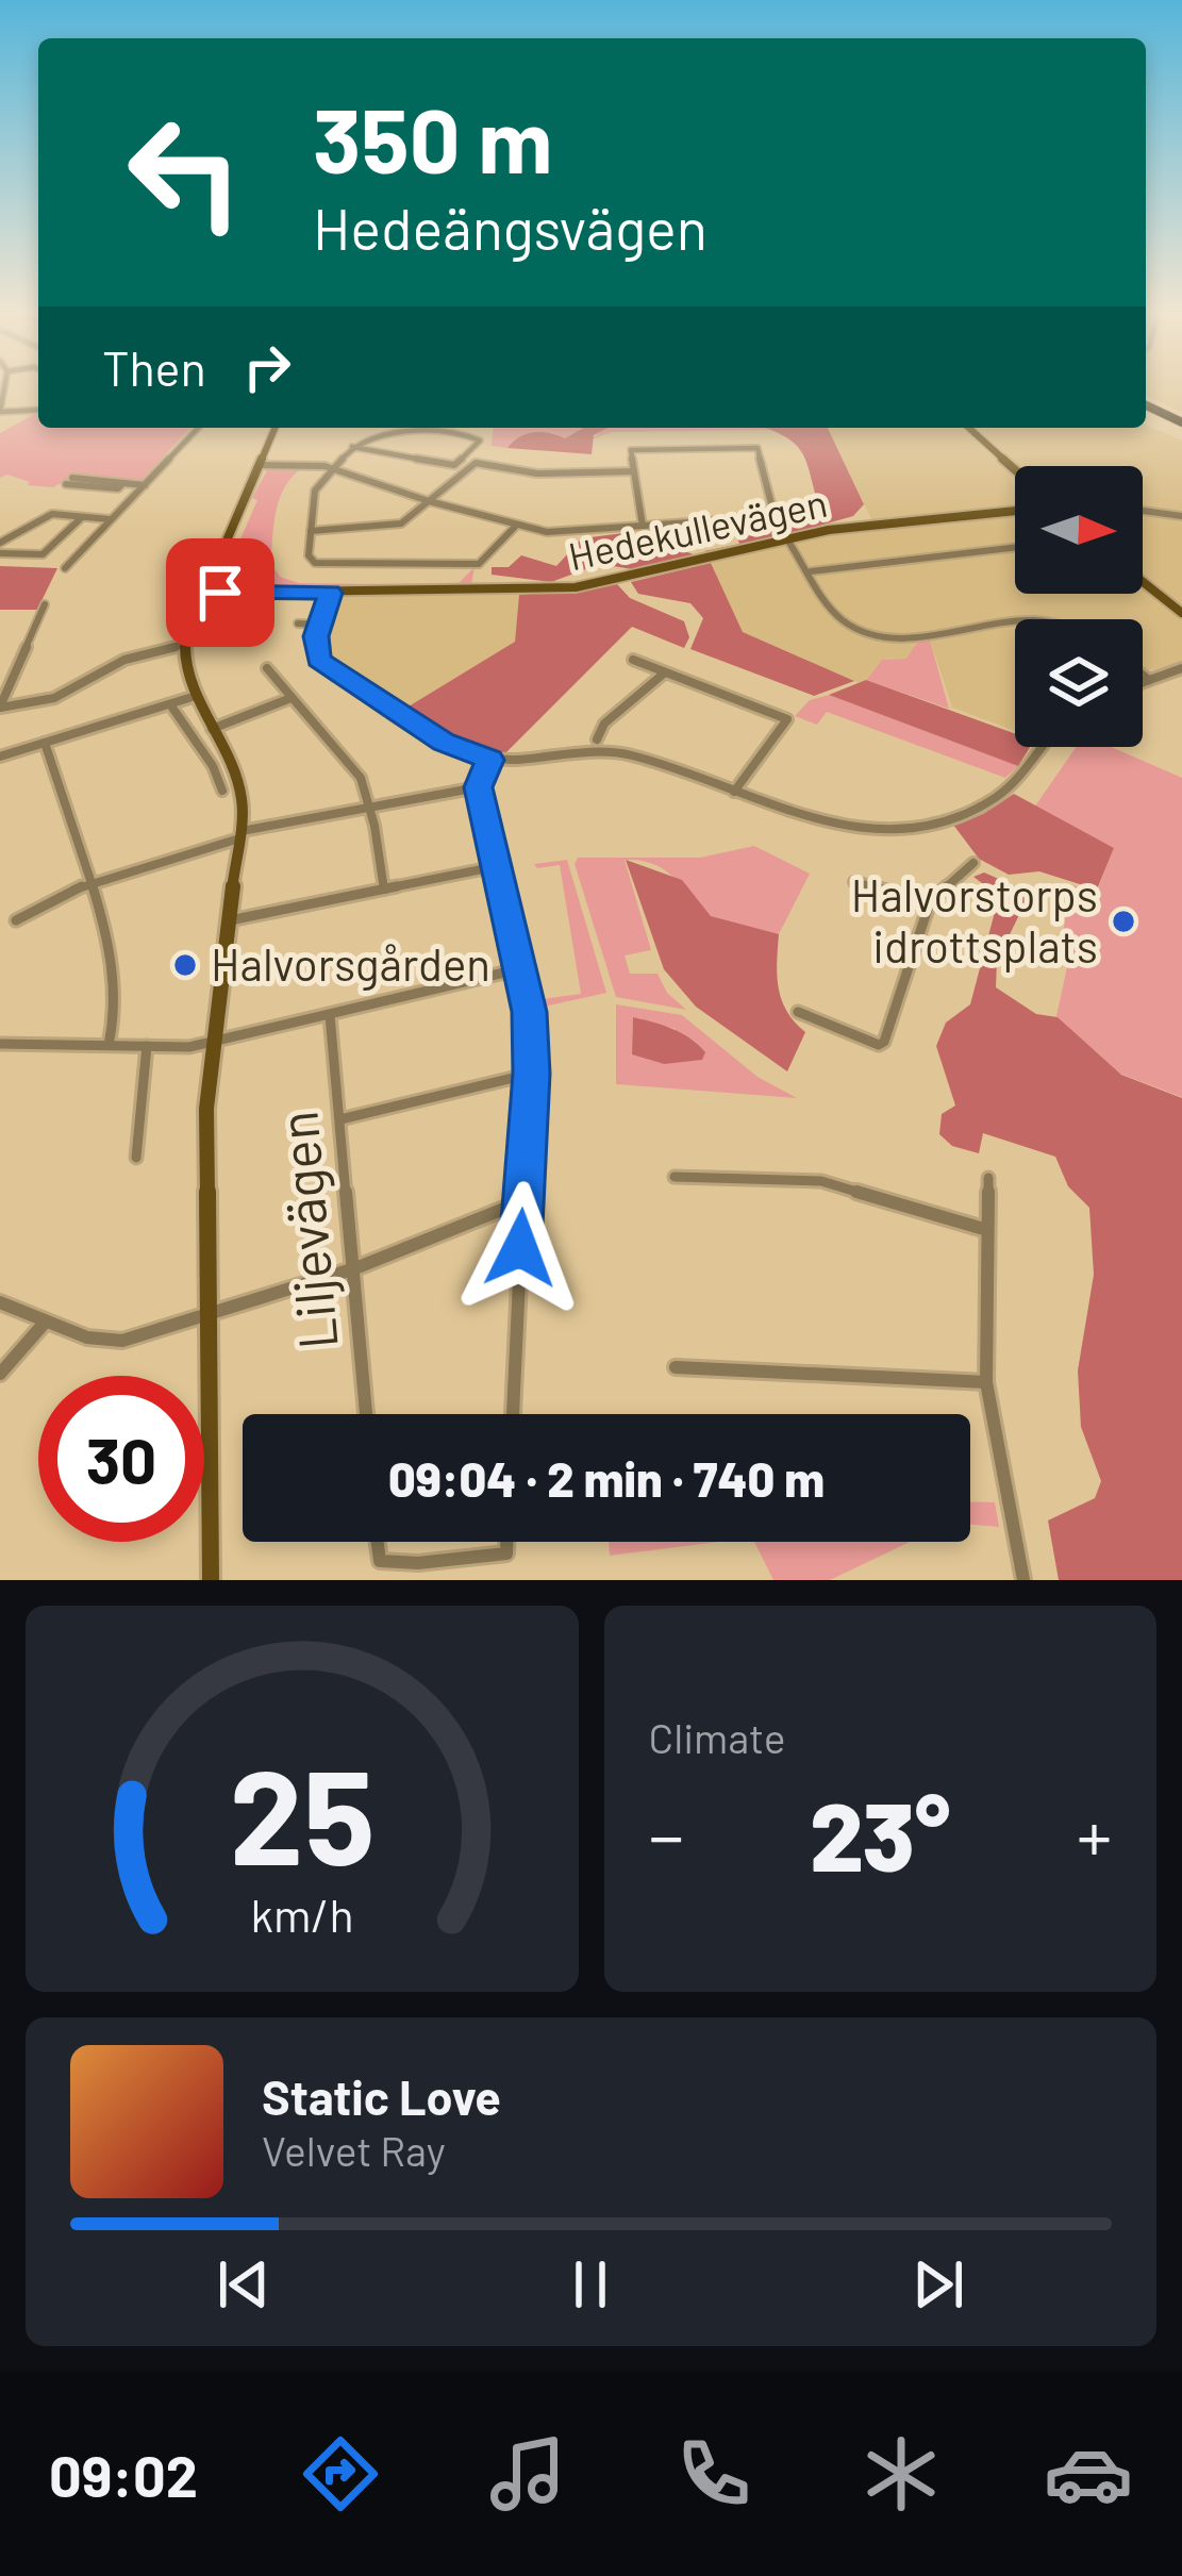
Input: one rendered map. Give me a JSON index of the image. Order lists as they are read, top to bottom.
{
  "streets": {
    "street": ["Hedekullevägen", "Liljevägen"]
  },
  "places": ["Halvorstorps idrottsplats", "Halvorsgården"],
  "north": "right",
  "page": {
    "turn": ["350 m", "Hedeängsvägen"],
    "then": "Then",
    "limit": "30",
    "trip": "09:04 · 2 min · 740 m",
    "tile": "Climate",
    "heat": ["−", "23°", "+"],
    "song": ["Static Love", "Velvet Ray"],
    "tabs": "09:02",
    "gauge": ["25", "km/h"]
  }
}
